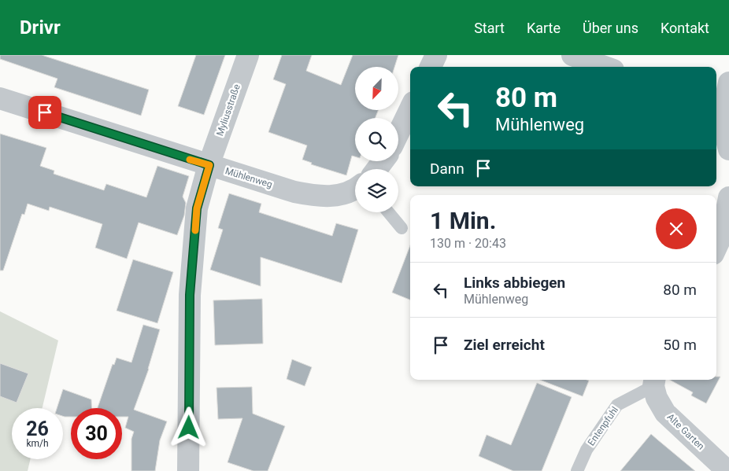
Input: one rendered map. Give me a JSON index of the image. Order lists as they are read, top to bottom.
{
  "streets": {
    "street": ["Myliusstraße", "Mühlenweg", "Alte Garten"],
    "lane": ["Entenpfuhl"]
  },
  "crossings": [
    ["Myliusstraße", "Mühlenweg"],
    ["Entenpfuhl", "Alte Garten"]
  ],
  "north": "bottom left",
  "page": {
    "header": "Drivr",
    "nav": [
      "Start",
      "Karte",
      "Über uns",
      "Kontakt"
    ],
    "turn": ["80 m", "Mühlenweg"],
    "then": "Dann",
    "heading": ["1 Min.", "130 m · 20:43"],
    "list": [
      {
        "name": "Links abbiegen",
        "note": "Mühlenweg",
        "value": "80 m"
      },
      {
        "name": "Ziel erreicht",
        "value": "50 m"
      }
    ],
    "speed": "26 km/h",
    "limit": "30"
  }
}
